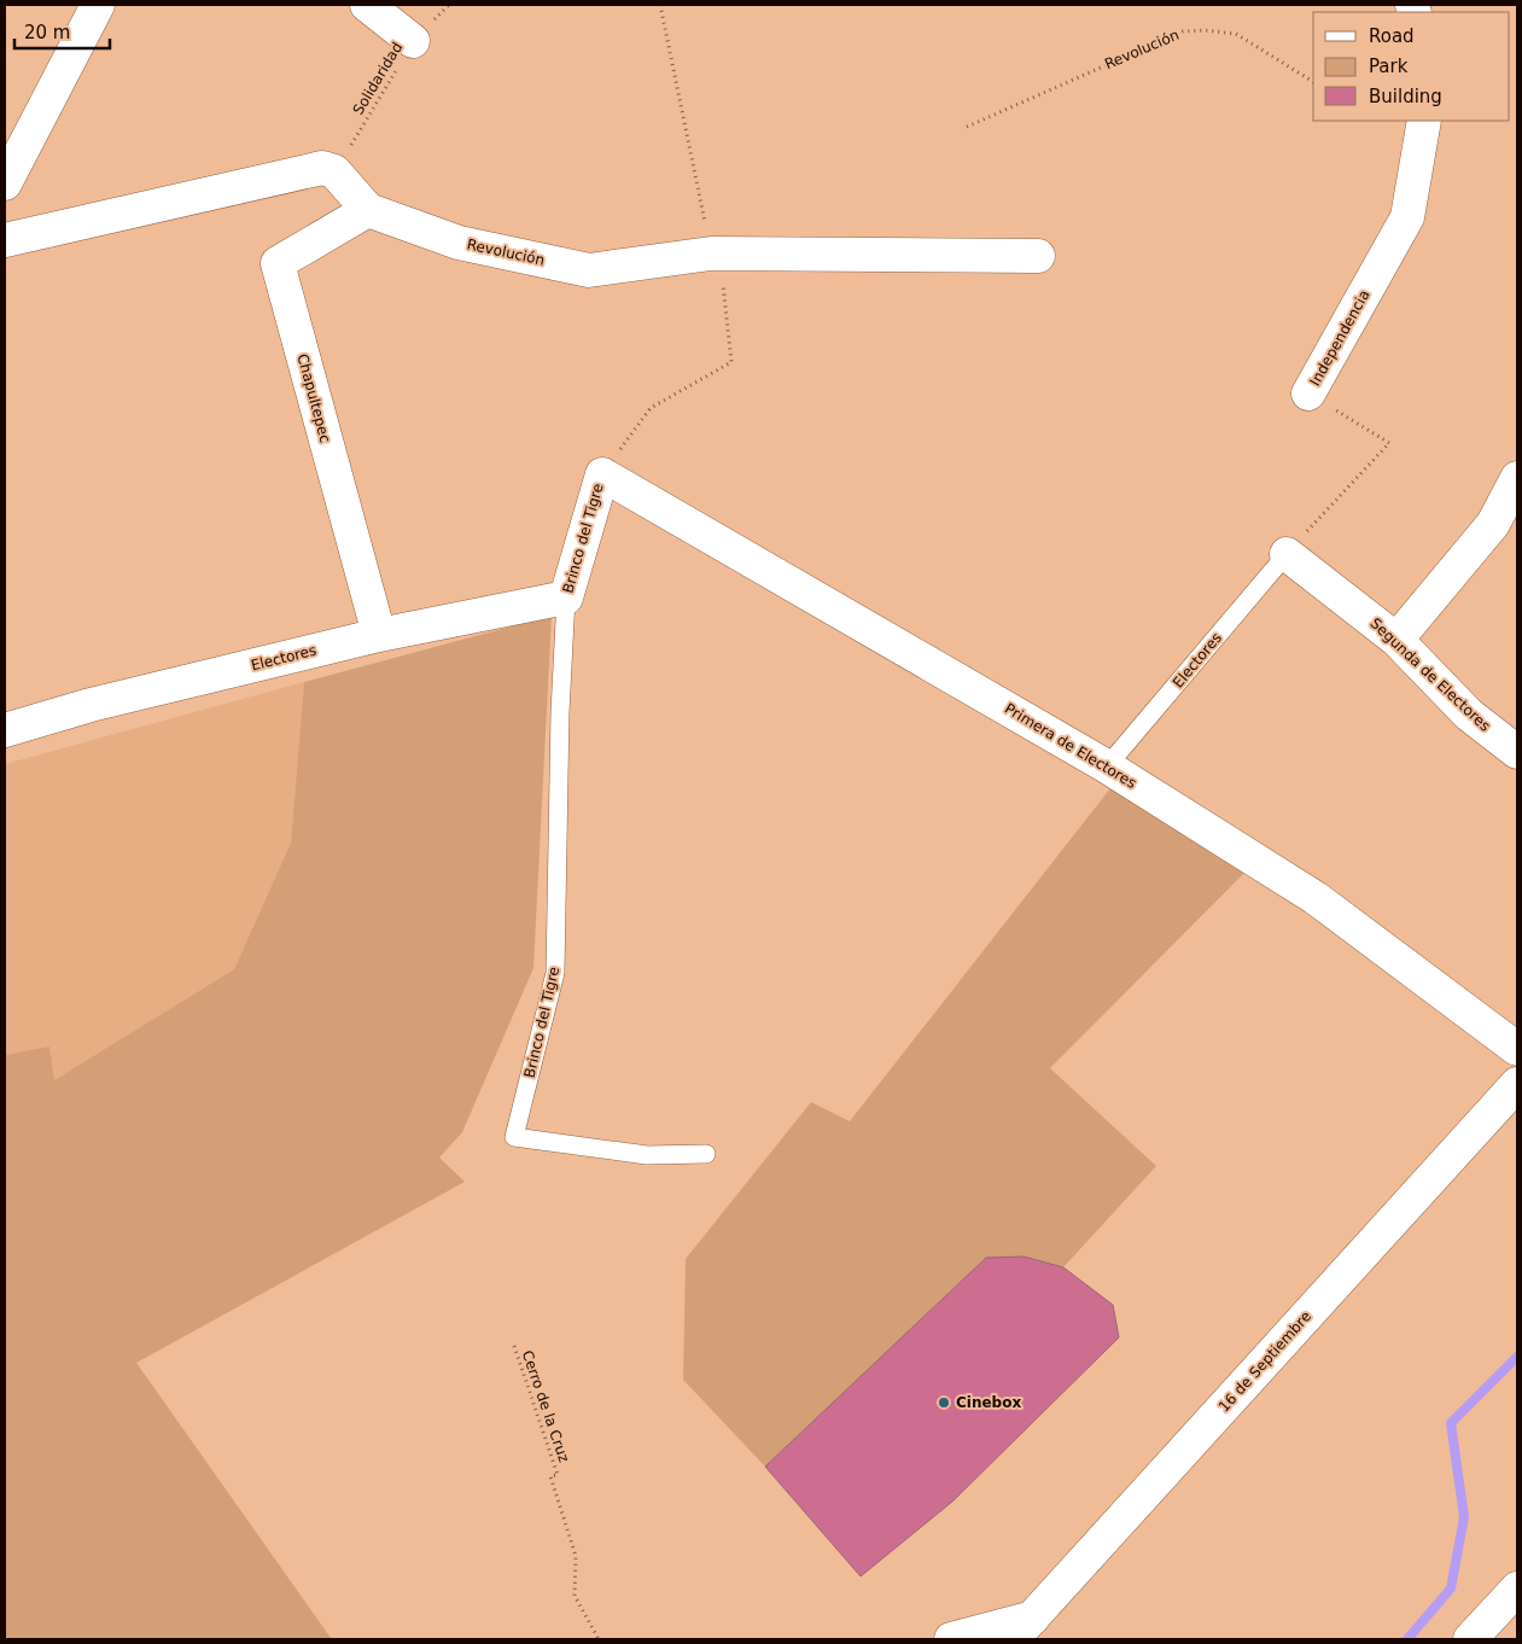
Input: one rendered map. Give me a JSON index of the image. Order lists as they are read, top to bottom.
{
  "streets": {
    "street": [
      "Revolución",
      "Independencia",
      "Chapultepec",
      "Brinco del Tigre",
      "Electores",
      "Segunda de Electores",
      "Primera de Electores",
      "16 de Septiembre"
    ],
    "path": ["Solidaridad", "Cerro de la Cruz"]
  },
  "crossings": [
    ["Revolución", "Chapultepec"],
    ["Revolución", "Brinco del Tigre"],
    ["Independencia", "Electores"],
    ["Independencia", "Segunda de Electores"],
    ["Chapultepec", "Electores"],
    ["Brinco del Tigre", "Electores"],
    ["Brinco del Tigre", "Primera de Electores"],
    ["Electores", "Segunda de Electores"],
    ["Electores", "Primera de Electores"]
  ],
  "places": ["Cinebox"],
  "legend": ["Road", "Park", "Building"],
  "scale_bar": "20 m"
}
